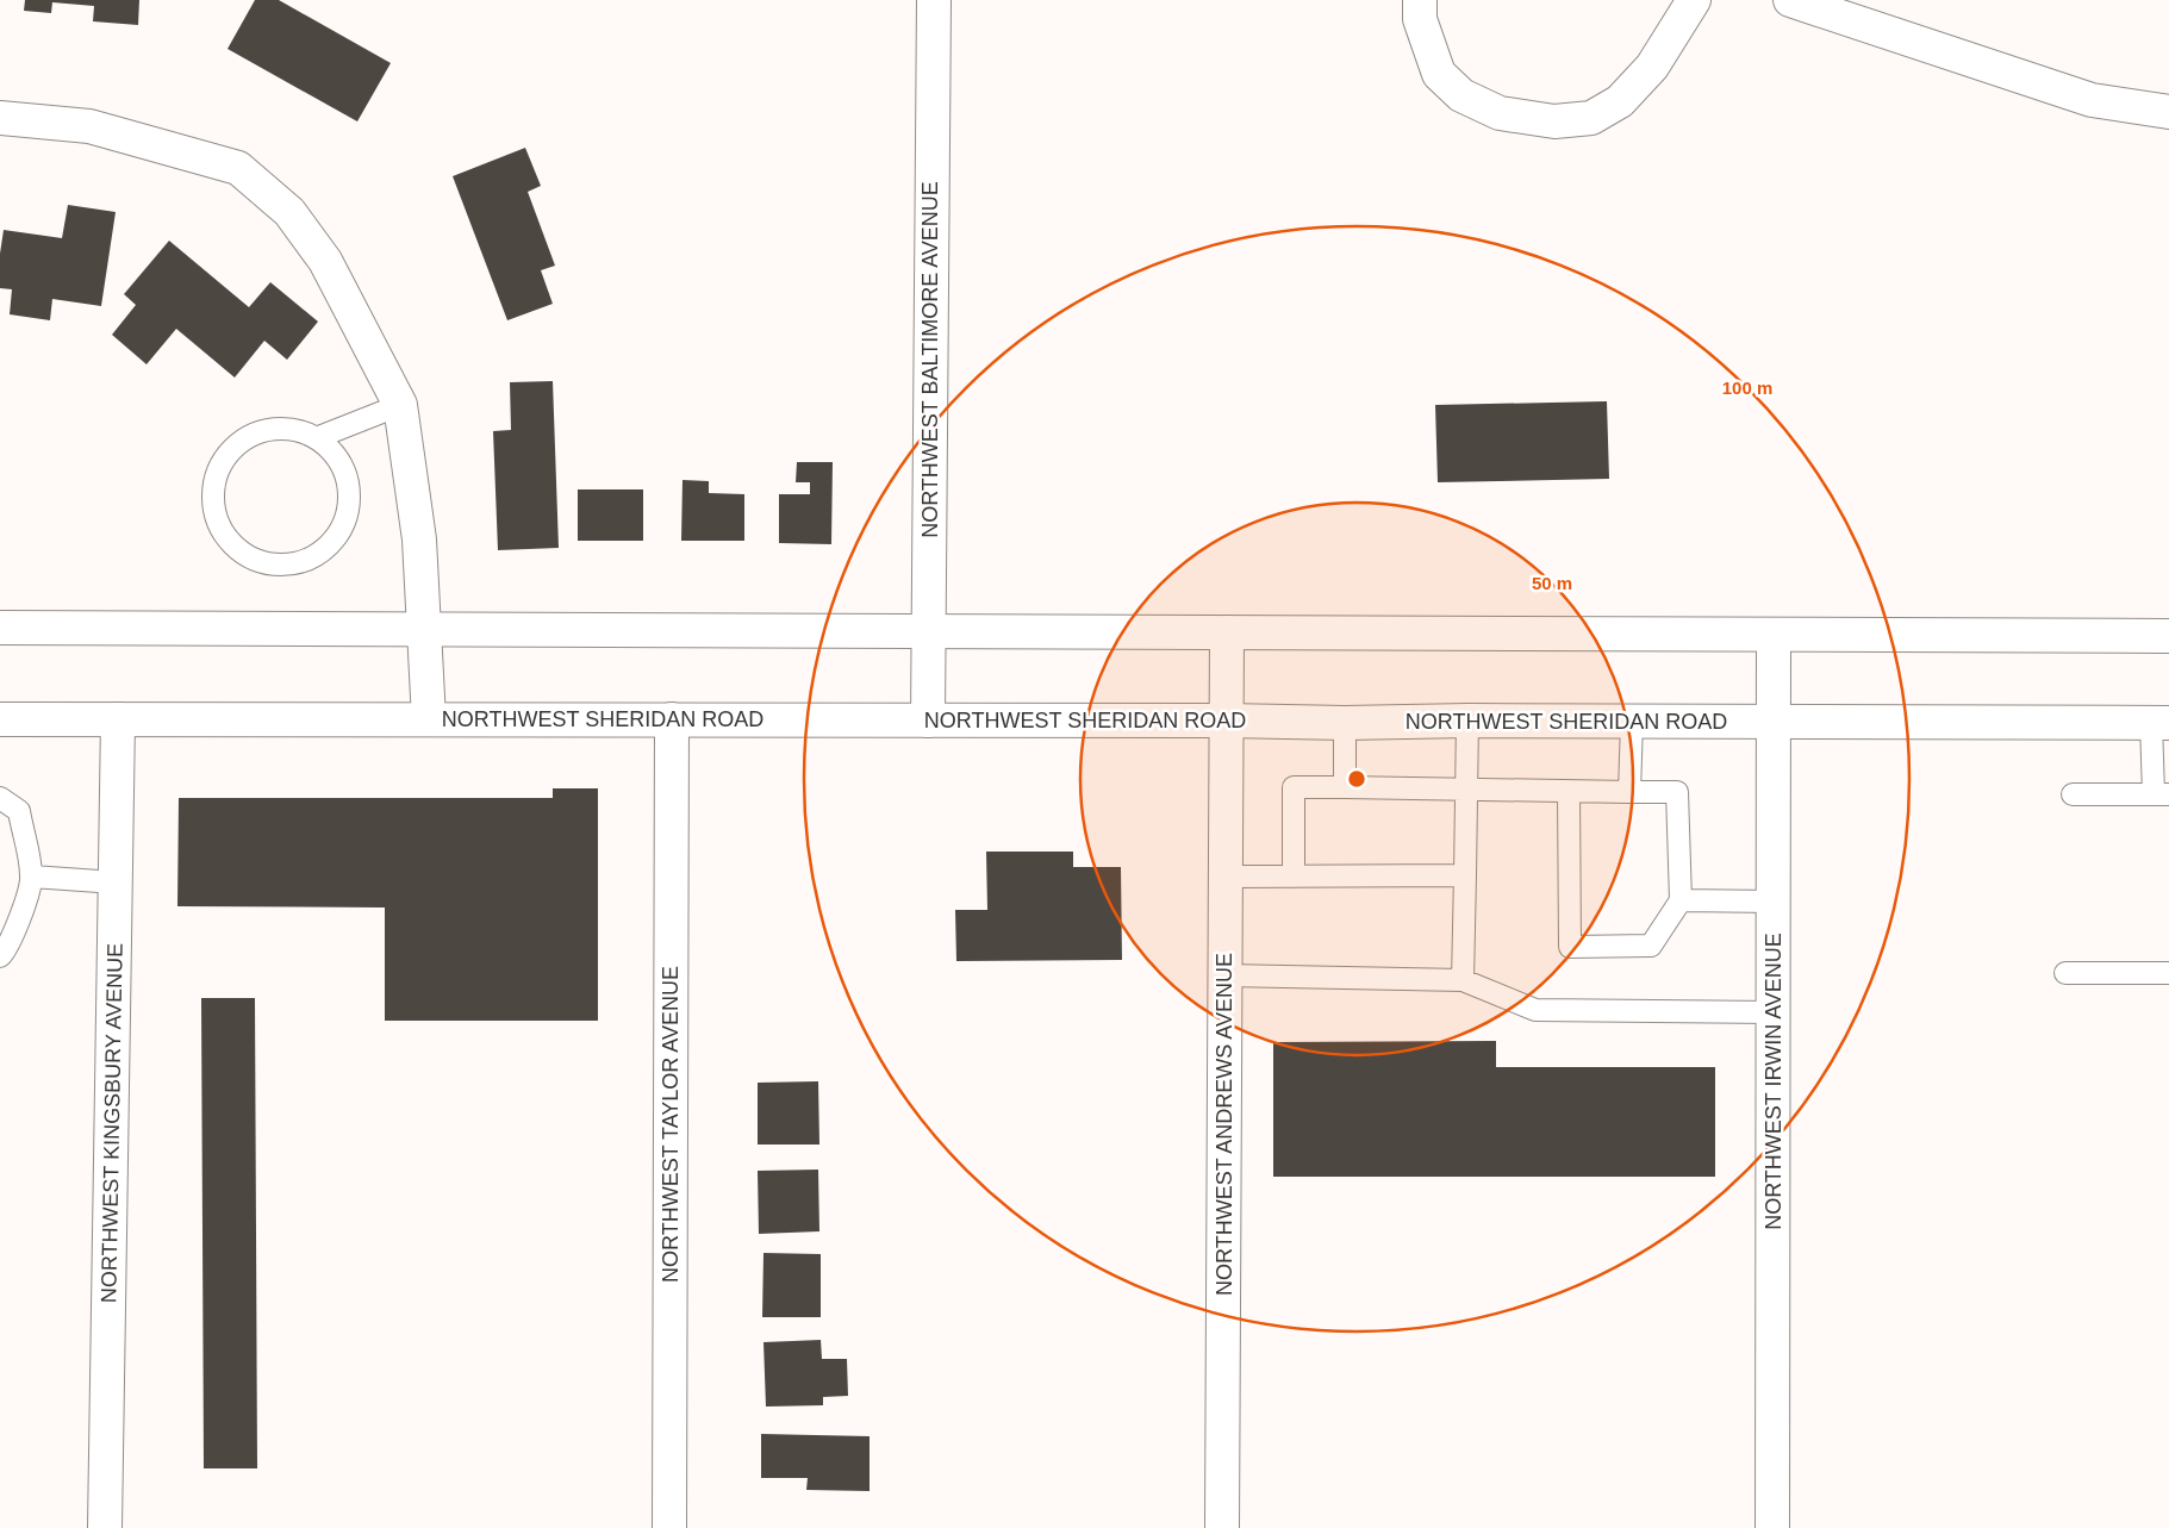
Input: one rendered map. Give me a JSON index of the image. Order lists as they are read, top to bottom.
{
  "streets": {
    "street": [
      "NORTHWEST BALTIMORE AVENUE",
      "NORTHWEST SHERIDAN ROAD",
      "NORTHWEST IRWIN AVENUE",
      "NORTHWEST KINGSBURY AVENUE",
      "NORTHWEST TAYLOR AVENUE",
      "NORTHWEST ANDREWS AVENUE"
    ]
  },
  "crossings": [
    ["NORTHWEST BALTIMORE AVENUE", "NORTHWEST SHERIDAN ROAD"],
    ["NORTHWEST SHERIDAN ROAD", "NORTHWEST IRWIN AVENUE"],
    ["NORTHWEST SHERIDAN ROAD", "NORTHWEST KINGSBURY AVENUE"],
    ["NORTHWEST SHERIDAN ROAD", "NORTHWEST TAYLOR AVENUE"],
    ["NORTHWEST SHERIDAN ROAD", "NORTHWEST ANDREWS AVENUE"]
  ],
  "rings": ["100 m", "50 m"]
}
